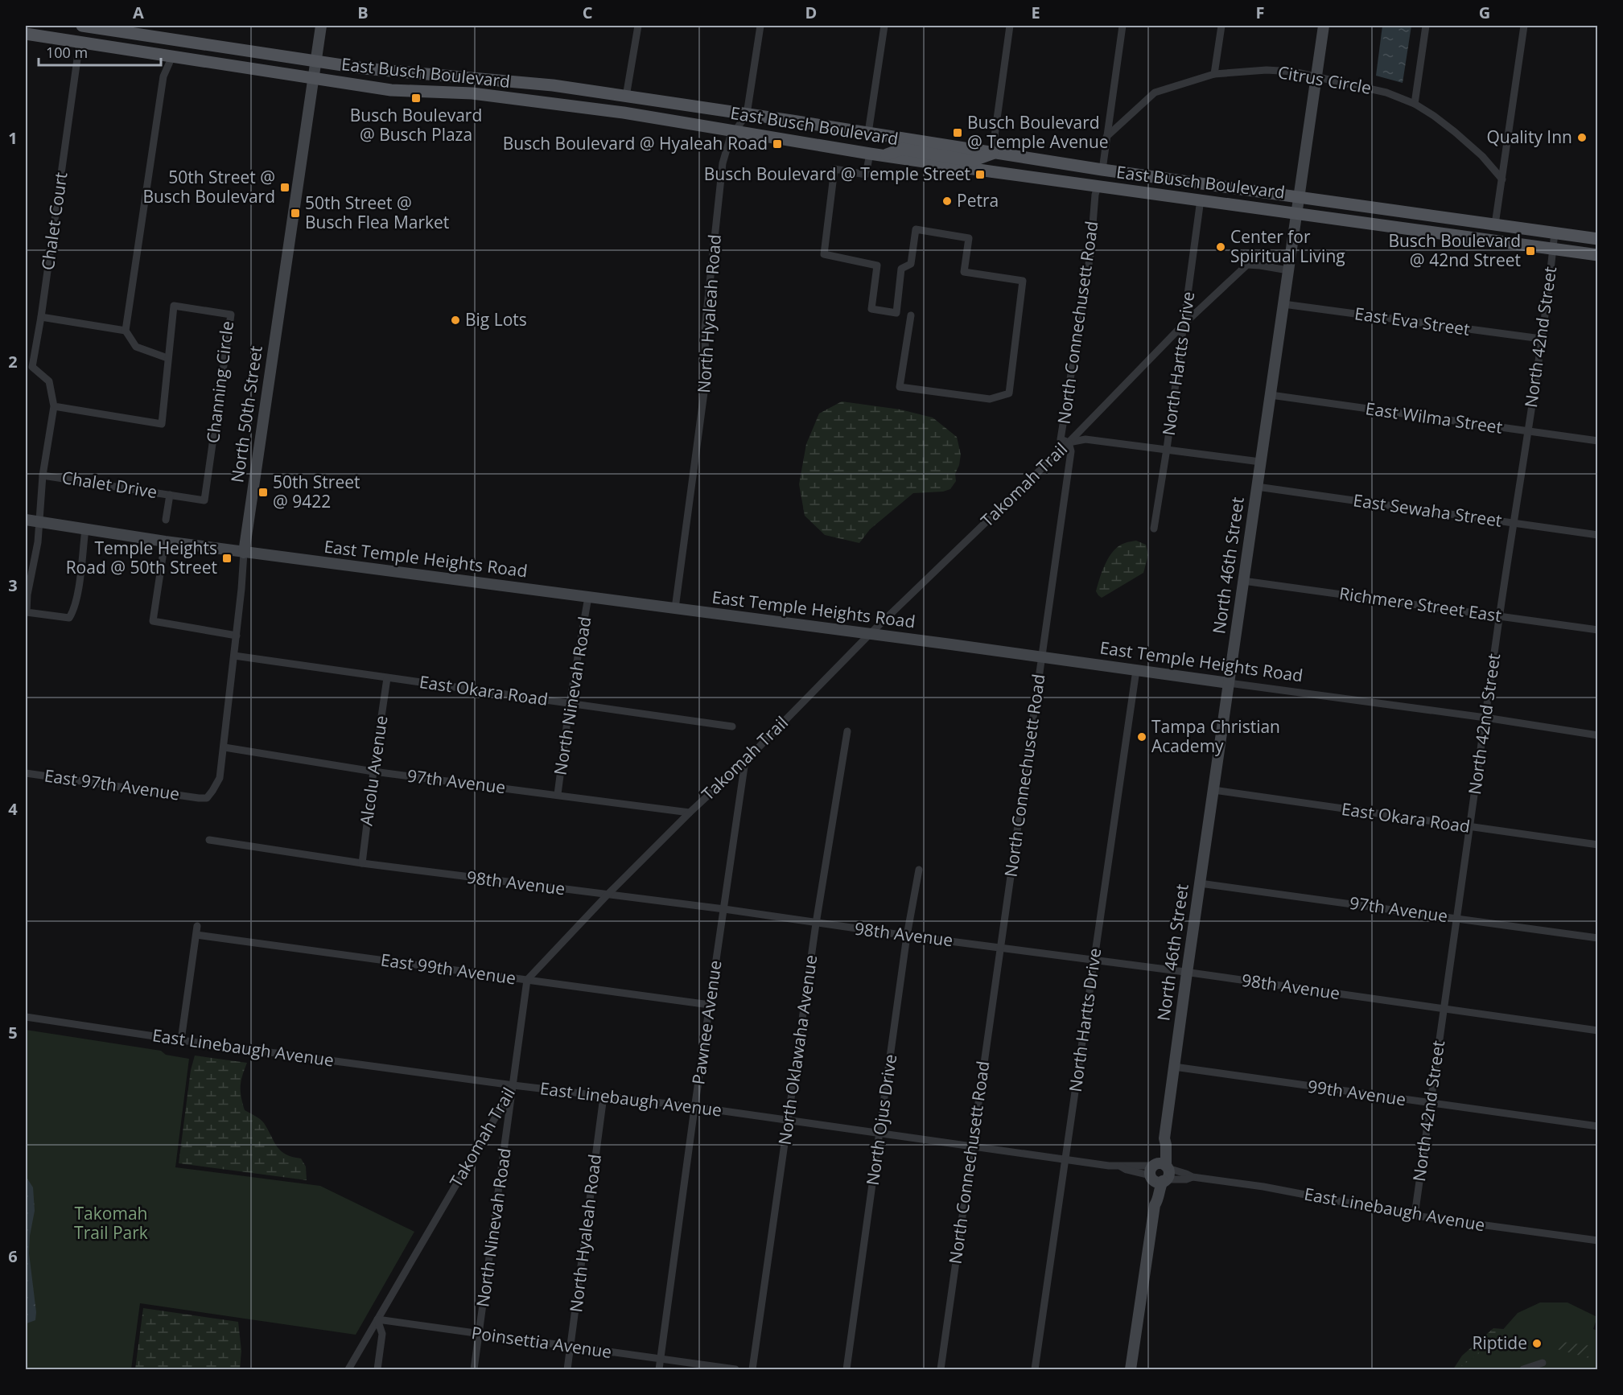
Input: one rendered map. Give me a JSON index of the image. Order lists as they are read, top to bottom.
{
  "streets": {
    "main road": ["East Busch Boulevard"],
    "street": [
      "Citrus Circle",
      "Chalet Court",
      "North Hyaleah Road",
      "East Eva Street",
      "North Connechusett Road",
      "North 42nd Street",
      "North Hartts Drive",
      "Channing Circle",
      "North 50th Street",
      "East Wilma Street",
      "Chalet Drive",
      "Takomah Trail",
      "East Sewaha Street",
      "East Temple Heights Road",
      "North 46th Street",
      "Richmere Street East",
      "East Okara Road",
      "North Ninevah Road",
      "Alcolu Avenue",
      "97th Avenue",
      "East 97th Avenue",
      "98th Avenue",
      "East 99th Avenue",
      "Pawnee Avenue",
      "East Linebaugh Avenue",
      "North Oklawaha Avenue",
      "99th Avenue",
      "North Ojus Drive",
      "Poinsettia Avenue"
    ]
  },
  "crossings": [
    ["East Busch Boulevard", "Chalet Court"],
    ["East Busch Boulevard", "North Hyaleah Road"],
    ["East Busch Boulevard", "North Connechusett Road"],
    ["East Busch Boulevard", "North 42nd Street"],
    ["East Busch Boulevard", "North Hartts Drive"],
    ["East Busch Boulevard", "North 50th Street"],
    ["East Busch Boulevard", "North 46th Street"],
    ["Citrus Circle", "North 46th Street"],
    ["Chalet Court", "Chalet Drive"],
    ["North Hyaleah Road", "East Temple Heights Road"],
    ["North Hyaleah Road", "East Linebaugh Avenue"],
    ["North Hyaleah Road", "Poinsettia Avenue"],
    ["East Eva Street", "North 42nd Street"],
    ["East Eva Street", "North 46th Street"],
    ["North Connechusett Road", "Takomah Trail"],
    ["North Connechusett Road", "East Temple Heights Road"],
    ["North Connechusett Road", "98th Avenue"],
    ["North Connechusett Road", "East Linebaugh Avenue"],
    ["North 42nd Street", "East Wilma Street"],
    ["North 42nd Street", "East Sewaha Street"],
    ["North 42nd Street", "East Temple Heights Road"],
    ["North 42nd Street", "Richmere Street East"],
    ["North 42nd Street", "East Okara Road"],
    ["North 42nd Street", "97th Avenue"],
    ["North 42nd Street", "98th Avenue"],
    ["North 42nd Street", "East Linebaugh Avenue"],
    ["North 42nd Street", "99th Avenue"],
    ["North Hartts Drive", "Takomah Trail"],
    ["North Hartts Drive", "East Temple Heights Road"],
    ["North Hartts Drive", "98th Avenue"],
    ["North Hartts Drive", "East Linebaugh Avenue"],
    ["Channing Circle", "Chalet Drive"],
    ["North 50th Street", "East Temple Heights Road"],
    ["North 50th Street", "East Okara Road"],
    ["North 50th Street", "97th Avenue"],
    ["North 50th Street", "East 97th Avenue"],
    ["East Wilma Street", "North 46th Street"],
    ["Takomah Trail", "East Temple Heights Road"],
    ["Takomah Trail", "North 46th Street"],
    ["Takomah Trail", "North Ninevah Road"],
    ["Takomah Trail", "97th Avenue"],
    ["Takomah Trail", "98th Avenue"],
    ["Takomah Trail", "East 99th Avenue"],
    ["Takomah Trail", "Pawnee Avenue"],
    ["Takomah Trail", "East Linebaugh Avenue"],
    ["Takomah Trail", "Poinsettia Avenue"],
    ["East Sewaha Street", "North 46th Street"],
    ["East Temple Heights Road", "North 46th Street"],
    ["East Temple Heights Road", "North Ninevah Road"],
    ["North 46th Street", "Richmere Street East"],
    ["North 46th Street", "East Okara Road"],
    ["North 46th Street", "97th Avenue"],
    ["North 46th Street", "98th Avenue"],
    ["North 46th Street", "East Linebaugh Avenue"],
    ["North 46th Street", "99th Avenue"],
    ["East Okara Road", "North Ninevah Road"],
    ["East Okara Road", "Alcolu Avenue"],
    ["North Ninevah Road", "97th Avenue"],
    ["North Ninevah Road", "East Linebaugh Avenue"],
    ["North Ninevah Road", "Poinsettia Avenue"],
    ["Alcolu Avenue", "97th Avenue"],
    ["Alcolu Avenue", "98th Avenue"],
    ["98th Avenue", "Pawnee Avenue"],
    ["98th Avenue", "North Oklawaha Avenue"],
    ["98th Avenue", "North Ojus Drive"],
    ["East 99th Avenue", "Pawnee Avenue"],
    ["East 99th Avenue", "East Linebaugh Avenue"],
    ["Pawnee Avenue", "East Linebaugh Avenue"],
    ["Pawnee Avenue", "Poinsettia Avenue"],
    ["East Linebaugh Avenue", "North Oklawaha Avenue"],
    ["East Linebaugh Avenue", "North Ojus Drive"]
  ],
  "parks": ["Takomah Trail Park"],
  "places": {
    "transit": [
      "Busch Boulevard @ Busch Plaza",
      "Busch Boulevard @ Temple Avenue",
      "Busch Boulevard @ Hyaleah Road",
      "Busch Boulevard @ Temple Street",
      "50th Street @ Busch Boulevard",
      "50th Street @ Busch Flea Market",
      "Busch Boulevard @ 42nd Street",
      "50th Street @ 9422",
      "Temple Heights Road @ 50th Street"
    ],
    "other": [
      "Quality Inn",
      "Petra",
      "Center for Spiritual Living",
      "Big Lots",
      "Tampa Christian Academy",
      "Riptide"
    ]
  },
  "scale_bar": "100 m",
  "grid": {
    "columns": [
      "A",
      "B",
      "C",
      "D",
      "E",
      "F",
      "G"
    ],
    "rows": [
      "1",
      "2",
      "3",
      "4",
      "5",
      "6"
    ]
  }
}
